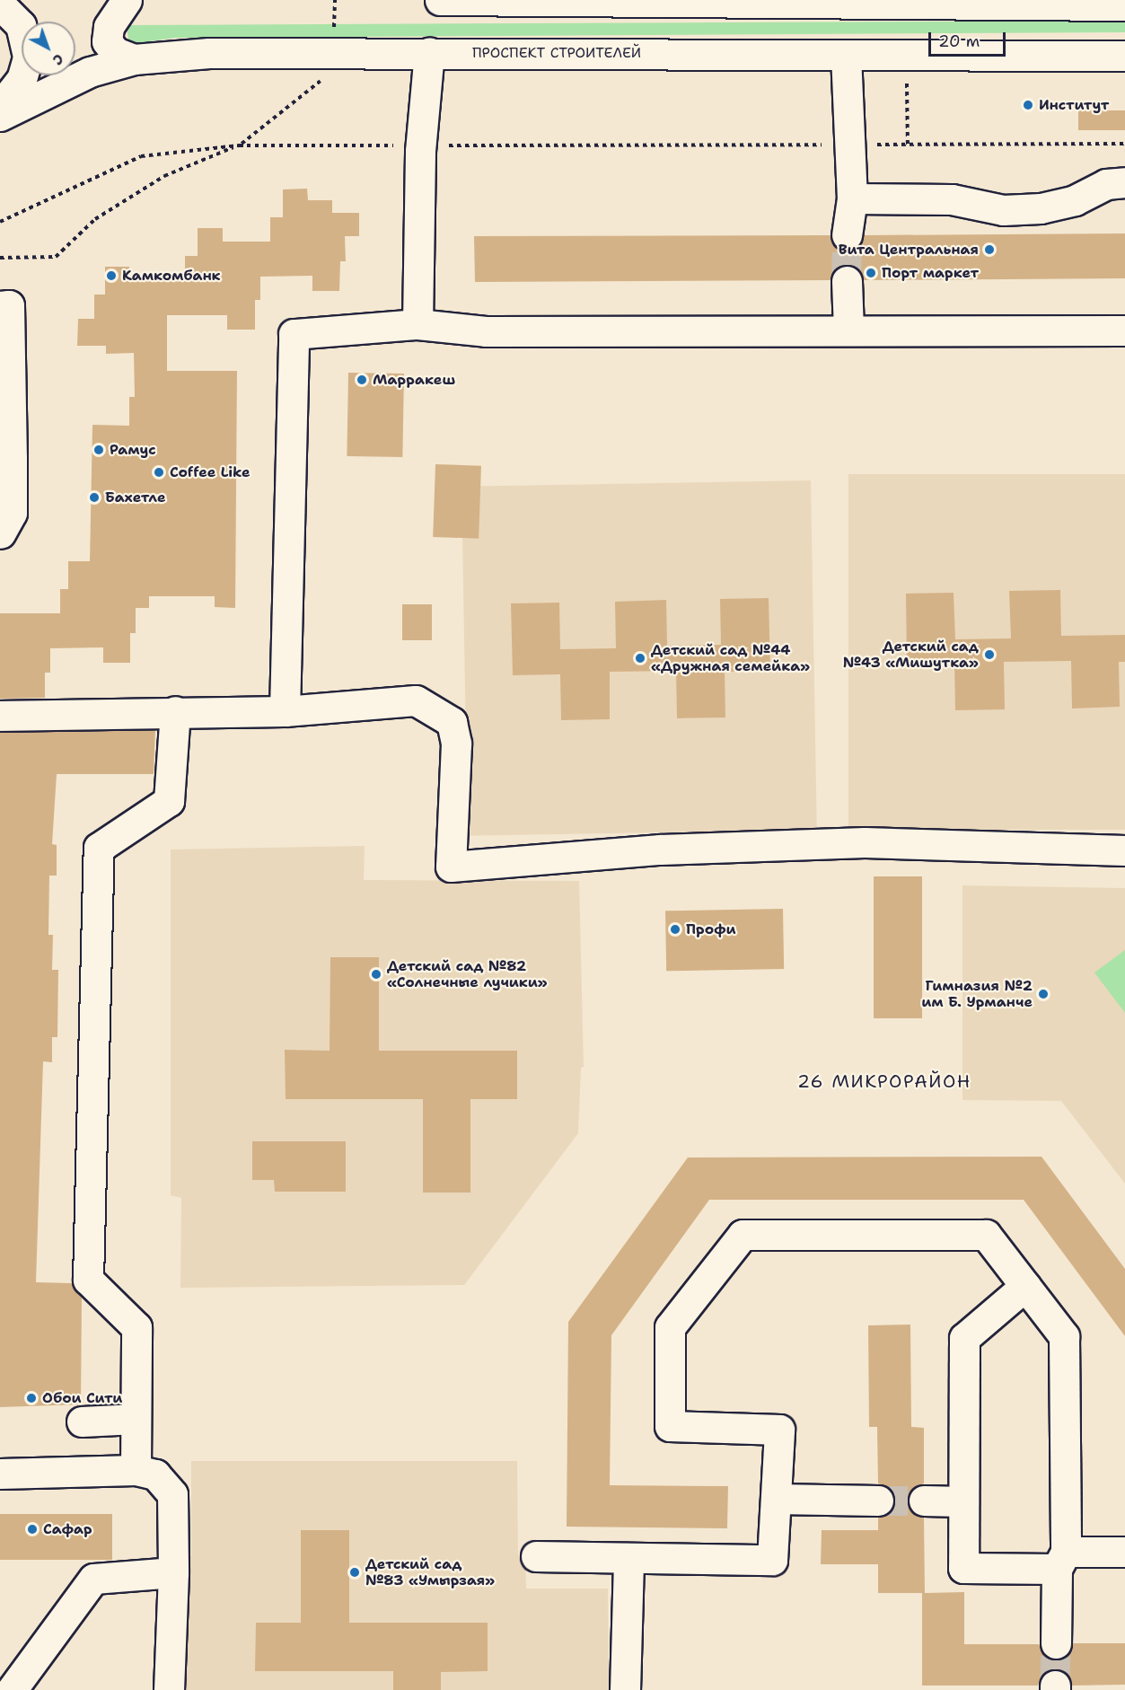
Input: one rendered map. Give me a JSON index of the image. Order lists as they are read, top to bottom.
{
  "streets": {
    "main road": ["ПРОСПЕКТ СТРОИТЕЛЕЙ"]
  },
  "districts": ["26 МИКРОРАЙОН"],
  "places": [
    "Институт",
    "Вита Центральная",
    "Порт маркет",
    "Камкомбанк",
    "Марракеш",
    "Рамус",
    "Coffee Like",
    "Бахетле",
    "Детский сад №43 «Мишутка»",
    "Детский сад №44 «Дружная семейка»",
    "Профи",
    "Детский сад №82 «Солнечные лучики»",
    "Гимназия №2 им Б. Урманче",
    "Обои Сити",
    "Сафар",
    "Детский сад №83 «Умырзая»"
  ],
  "scale_bar": "20 m",
  "north": "bottom right"
}
